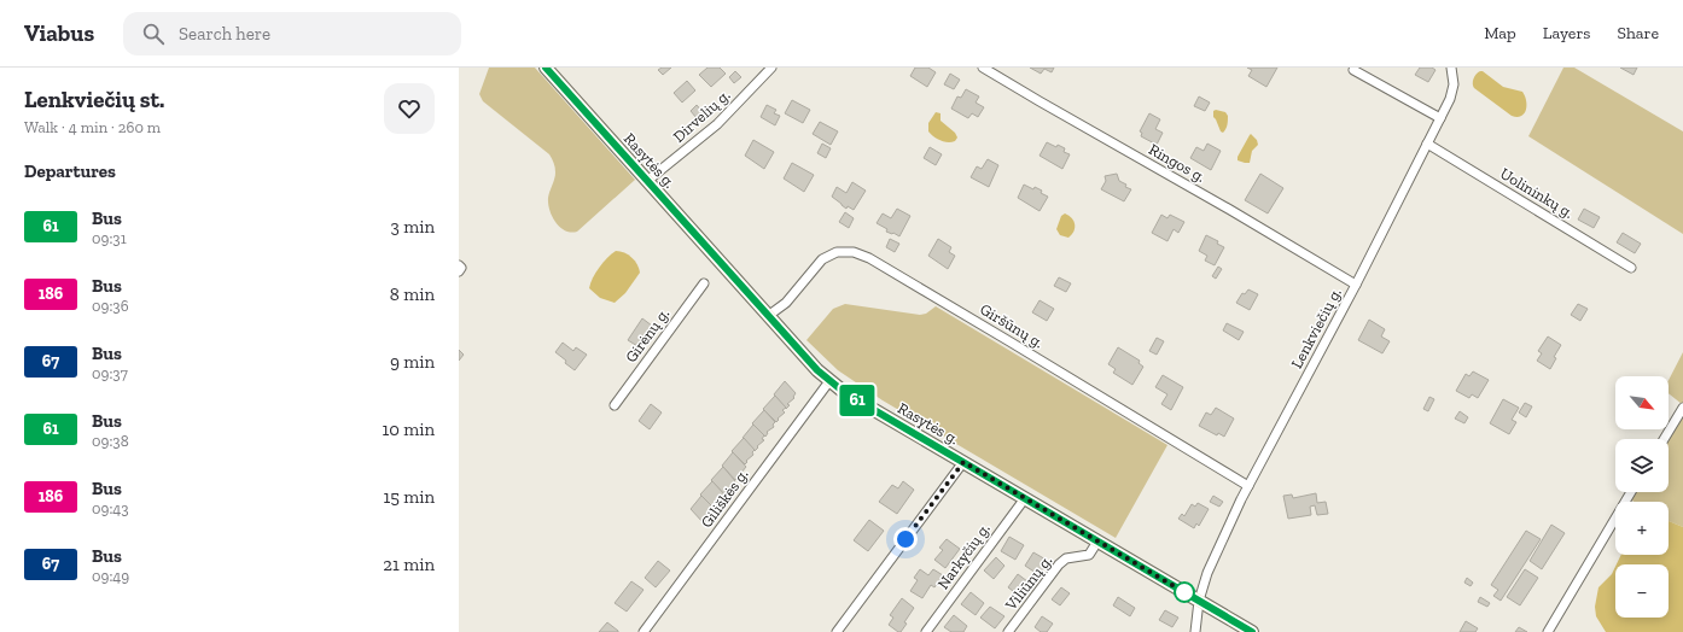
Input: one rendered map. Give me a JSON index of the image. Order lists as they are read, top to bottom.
{
  "streets": {
    "main road": ["Rasytės g."],
    "street": [
      "Dirvelių g.",
      "Ringos g.",
      "Uolininkų g.",
      "Giršūnų g.",
      "Lenkviečių g.",
      "Girėnų g.",
      "Giliškės g.",
      "Narkyčių g.",
      "Viliūnų g."
    ]
  },
  "crossings": [
    ["Dirvelių g.", "Rasytės g."],
    ["Rasytės g.", "Giršūnų g."],
    ["Rasytės g.", "Lenkviečių g."],
    ["Rasytės g.", "Giliškės g."],
    ["Rasytės g.", "Narkyčių g."],
    ["Rasytės g.", "Viliūnų g."],
    ["Ringos g.", "Lenkviečių g."],
    ["Uolininkų g.", "Lenkviečių g."],
    ["Giršūnų g.", "Lenkviečių g."]
  ],
  "lines": ["bus line 61"],
  "north": "bottom right",
  "page": {
    "header": "Viabus",
    "search": "Search here",
    "nav": ["Map", "Layers", "Share"],
    "heading": [
      ["Lenkviečių st.", "Walk · 4 min · 260 m"],
      "Departures"
    ],
    "on_map": "61",
    "list": [
      {
        "mark": "61",
        "name": "Bus",
        "note": "09:31",
        "value": "3 min"
      },
      {
        "mark": "186",
        "name": "Bus",
        "note": "09:36",
        "value": "8 min"
      },
      {
        "mark": "67",
        "name": "Bus",
        "note": "09:37",
        "value": "9 min"
      },
      {
        "mark": "61",
        "name": "Bus",
        "note": "09:38",
        "value": "10 min"
      },
      {
        "mark": "186",
        "name": "Bus",
        "note": "09:43",
        "value": "15 min"
      },
      {
        "mark": "67",
        "name": "Bus",
        "note": "09:49",
        "value": "21 min"
      }
    ],
    "map_buttons": ["+", "−"]
  }
}
